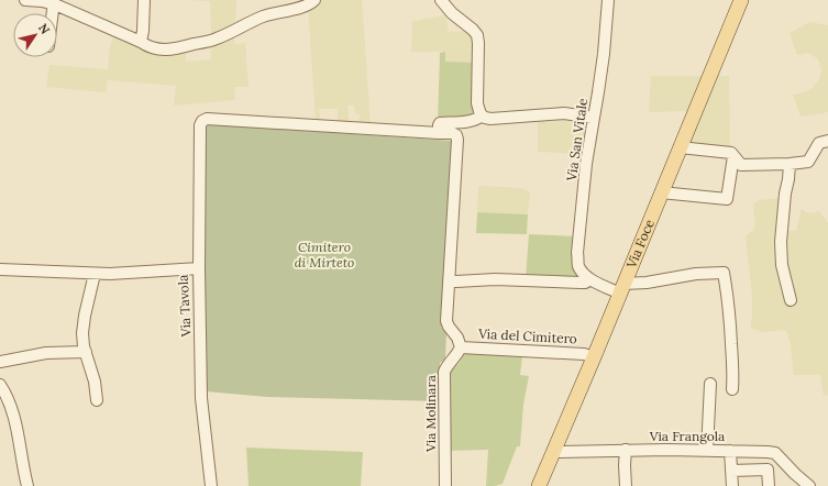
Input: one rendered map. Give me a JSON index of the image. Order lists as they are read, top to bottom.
{
  "streets": {
    "main road": ["Via Foce"],
    "street": [
      "Via San Vitale",
      "Via Tavola",
      "Via del Cimitero",
      "Via Molinara",
      "Via Frangola"
    ]
  },
  "crossings": [
    ["Via San Vitale", "Via Foce"],
    ["Via Foce", "Via del Cimitero"],
    ["Via Foce", "Via Frangola"],
    ["Via del Cimitero", "Via Molinara"]
  ],
  "parks": ["Cimitero di Mirteto"],
  "north": "top right"
}
